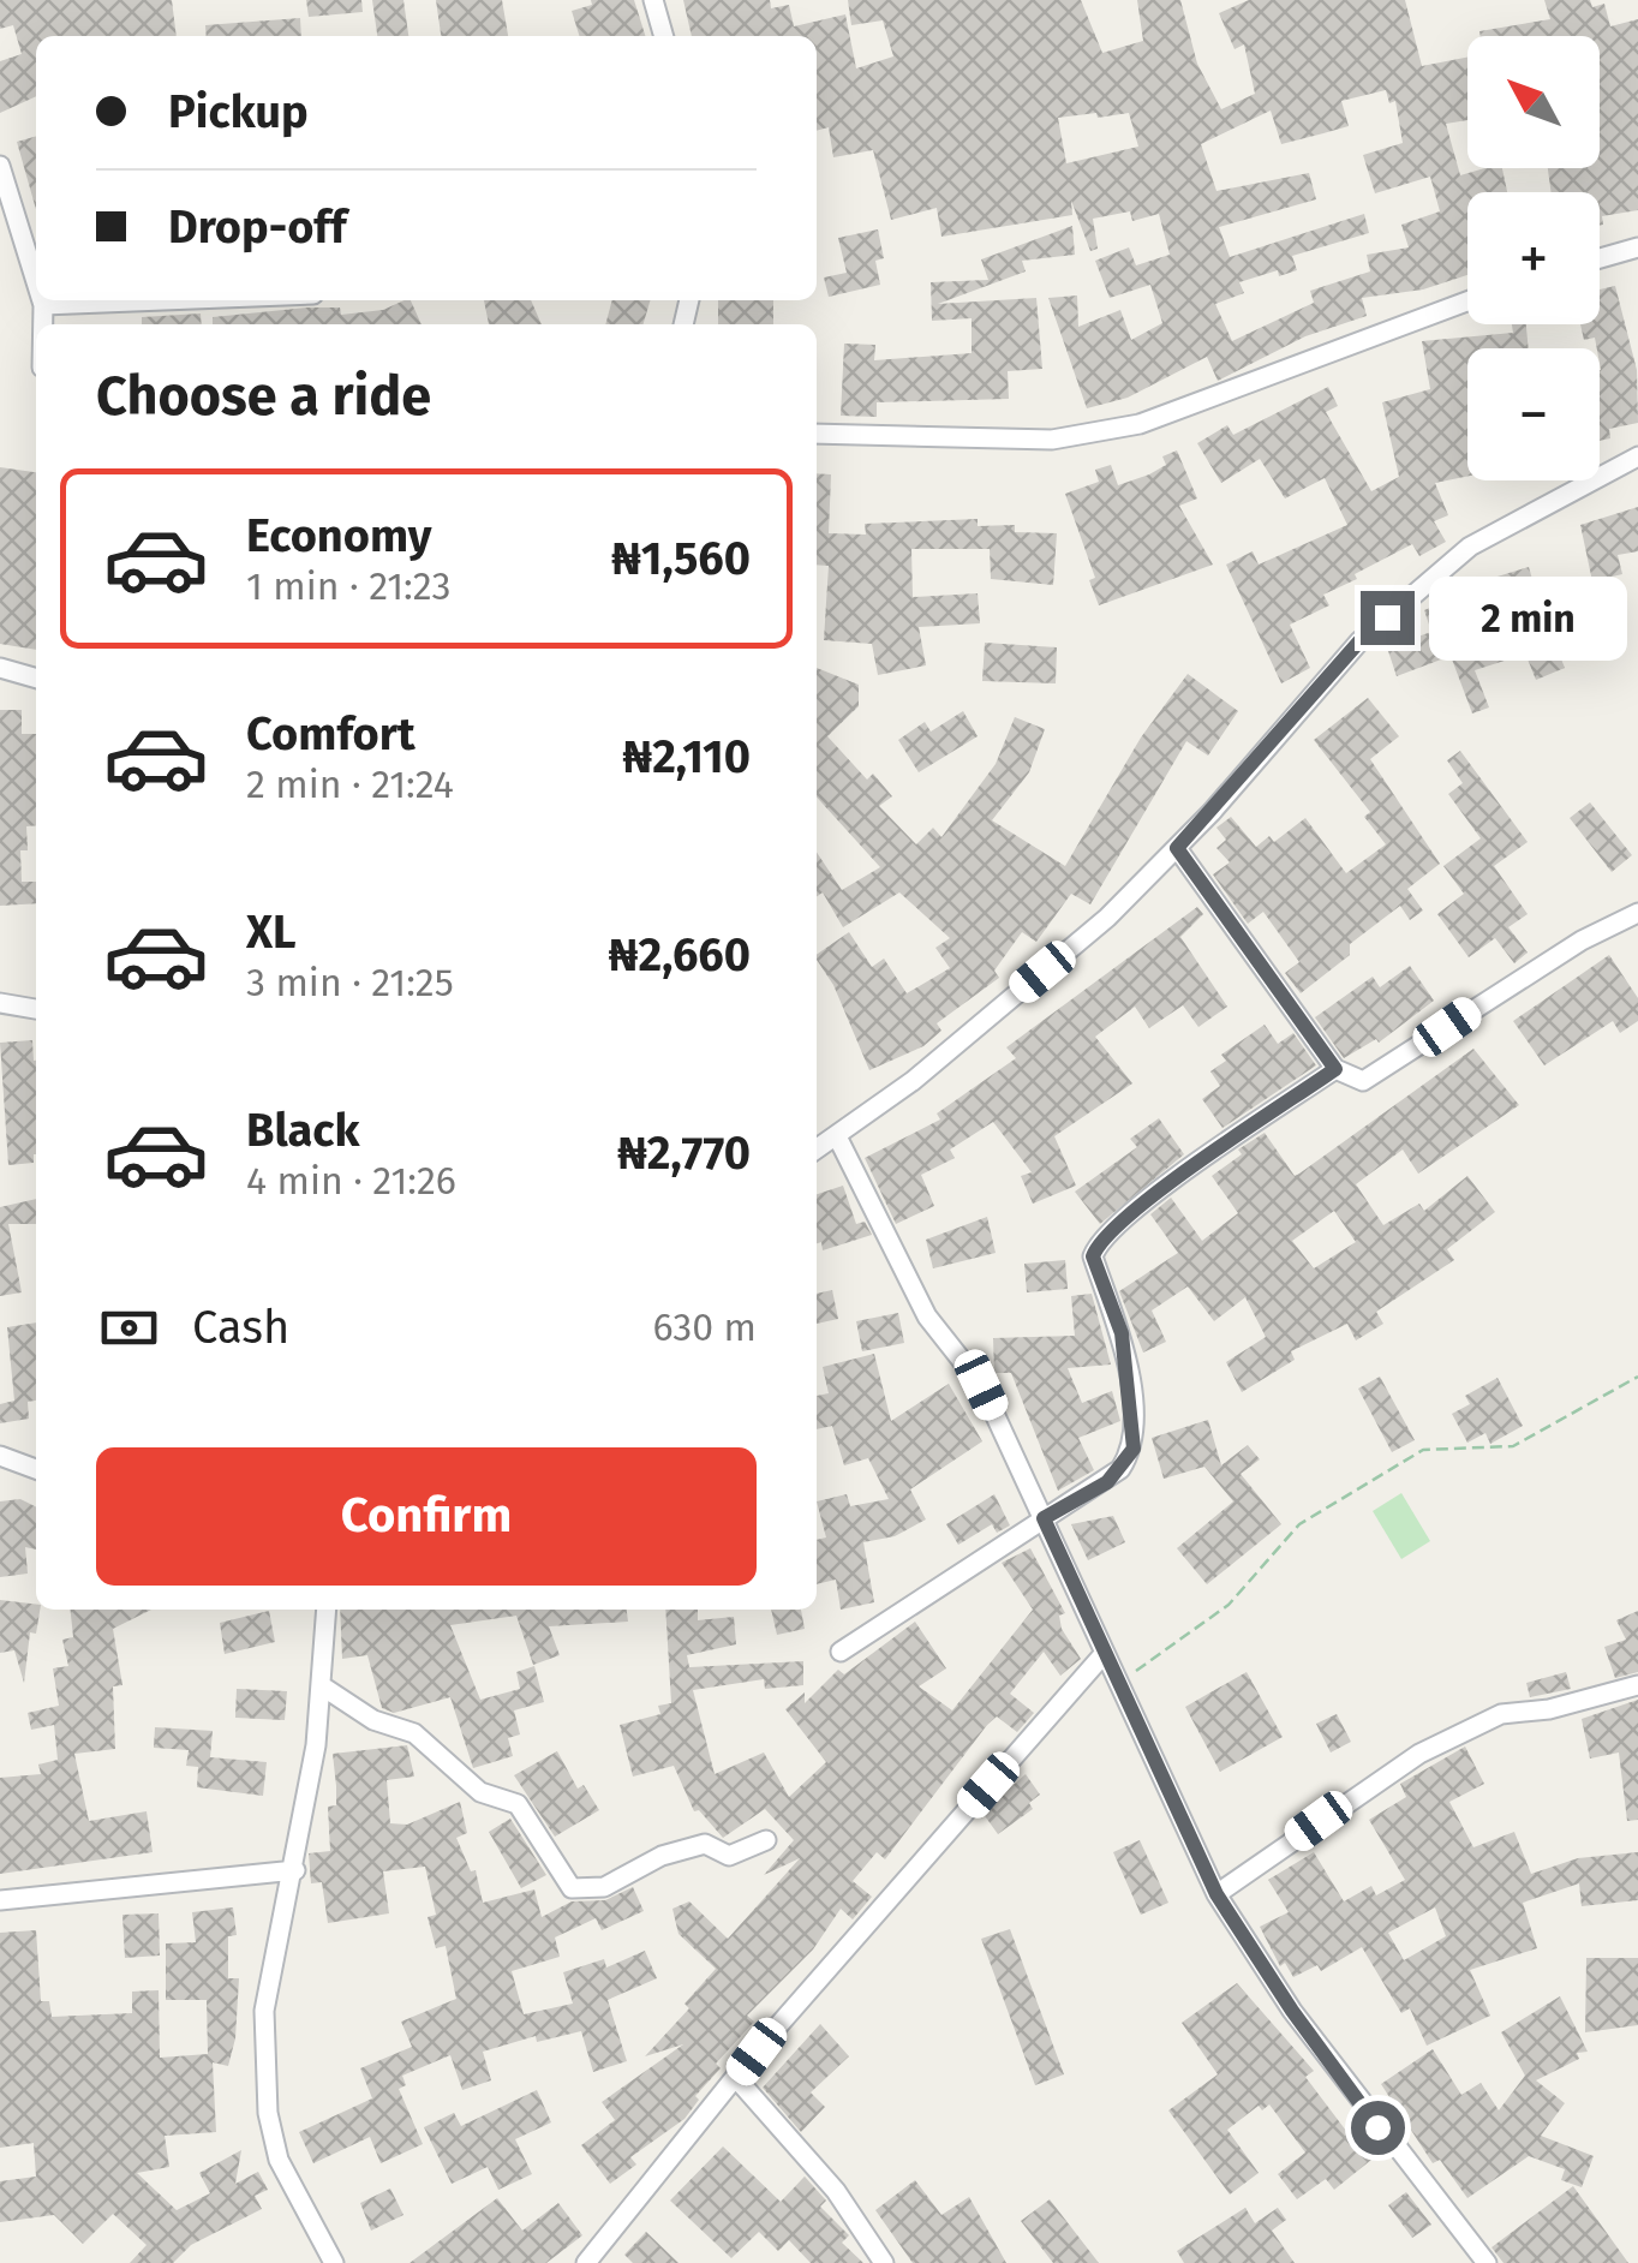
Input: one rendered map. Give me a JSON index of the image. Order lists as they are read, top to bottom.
{
  "north": "top left",
  "page": {
    "map_buttons": ["+", "−"],
    "banner": ["Pickup", "Drop-off"],
    "heading": "Choose a ride",
    "list": [
      {
        "name": "Economy",
        "note": "1 min · 21:23",
        "value": "₦1,560"
      },
      {
        "name": "Comfort",
        "note": "2 min · 21:24",
        "value": "₦2,110"
      },
      {
        "name": "XL",
        "note": "3 min · 21:25",
        "value": "₦2,660"
      },
      {
        "name": "Black",
        "note": "4 min · 21:26",
        "value": "₦2,770"
      }
    ],
    "bubble": "2 min",
    "pay": ["Cash", "630 m"],
    "buttons": "Confirm"
  }
}
